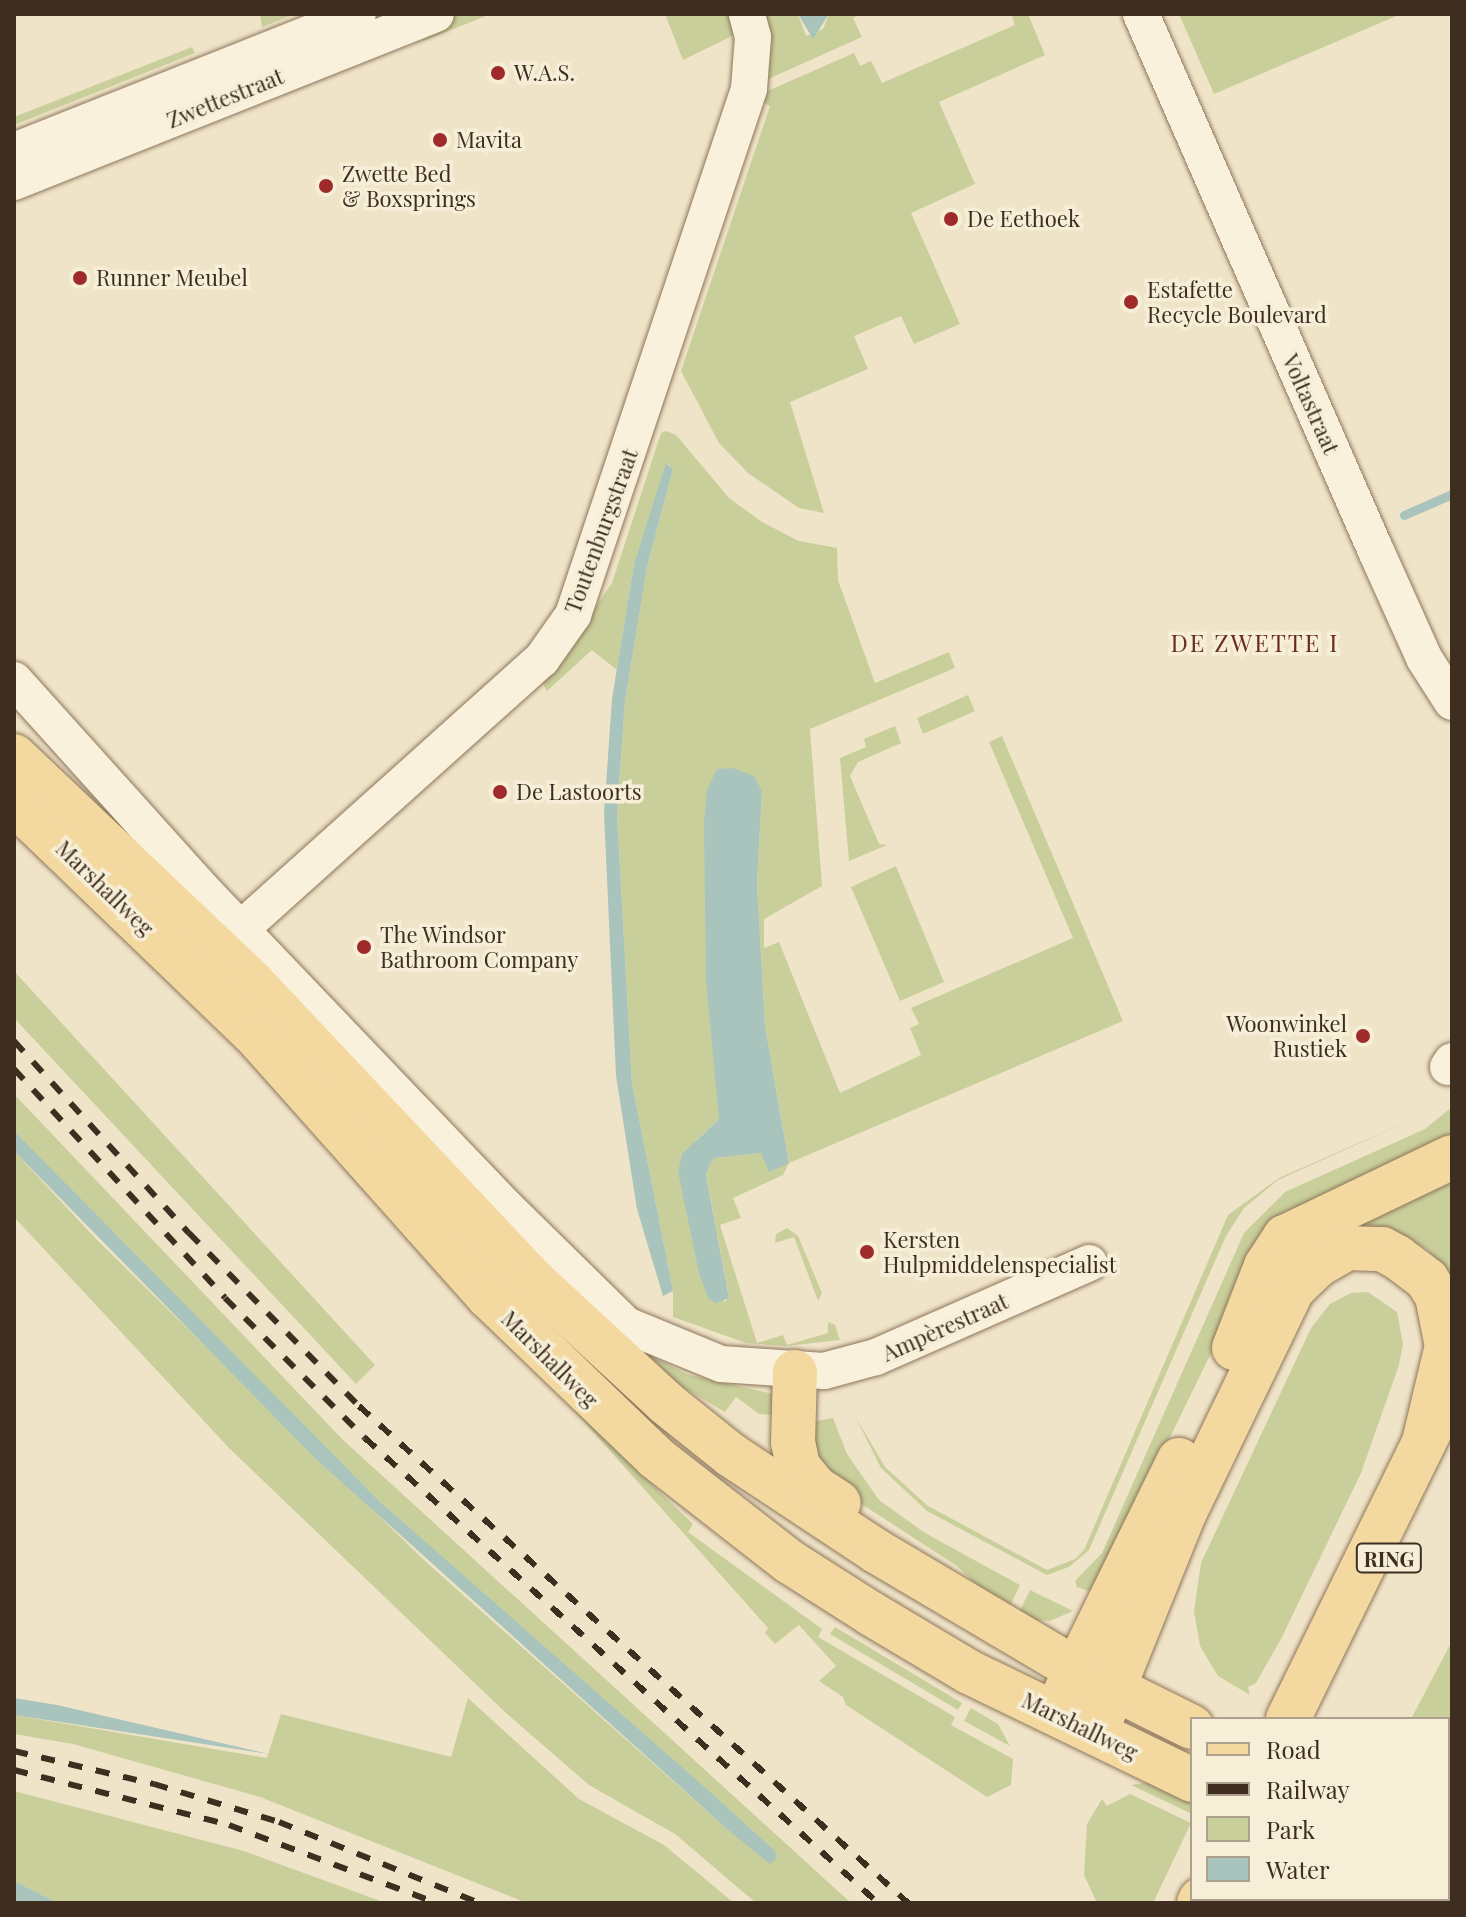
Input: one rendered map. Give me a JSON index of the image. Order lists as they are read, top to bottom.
{
  "streets": {
    "main road": ["Marshallweg", "RING"],
    "street": [
      "Zwettestraat",
      "Voltastraat",
      "Toutenburgstraat",
      "Ampèrestraat"
    ]
  },
  "districts": ["DE ZWETTE I"],
  "places": [
    "W.A.S.",
    "Mavita",
    "Zwette Bed & Boxsprings",
    "De Eethoek",
    "Runner Meubel",
    "Estafette Recycle Boulevard",
    "De Lastoorts",
    "The Windsor Bathroom Company",
    "Woonwinkel Rustiek",
    "Kersten Hulpmiddelenspecialist"
  ],
  "legend": [
    "Road",
    "Railway",
    "Park",
    "Water"
  ]
}
